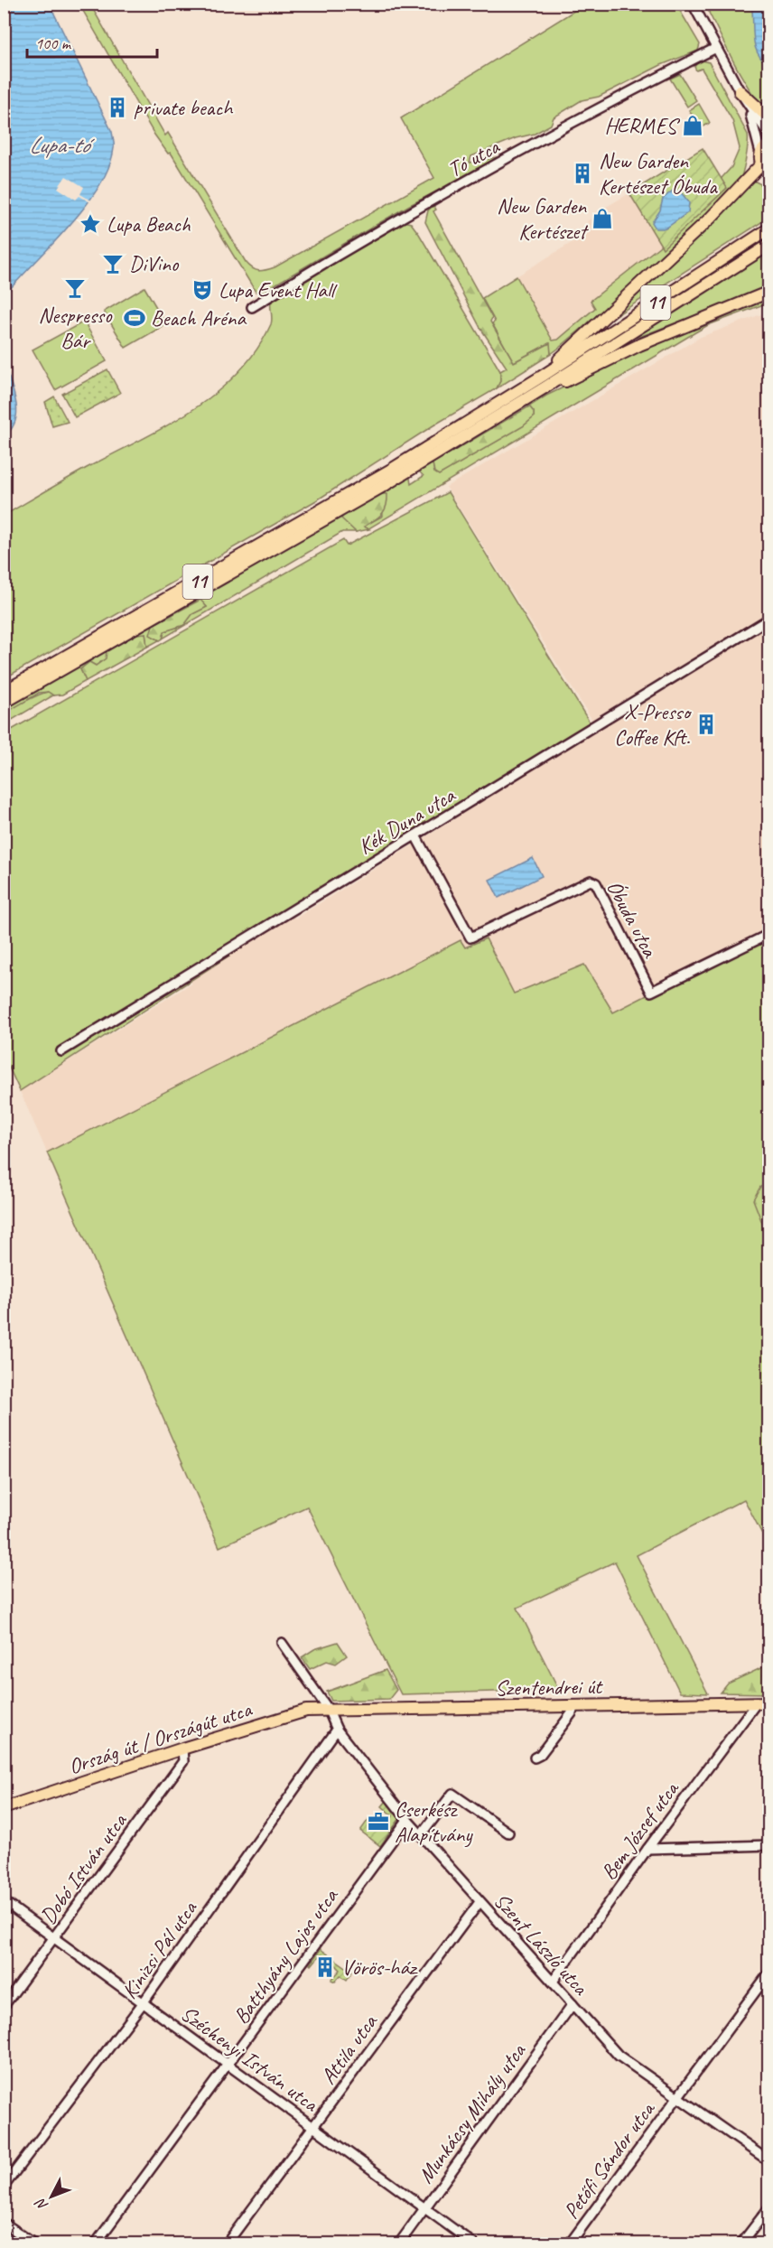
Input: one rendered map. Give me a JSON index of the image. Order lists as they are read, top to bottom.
{
  "streets": {
    "main road": ["11", "Szentendrei út", "Ország út / Országút utca"],
    "street": [
      "Tó utca",
      "Kék Duna utca",
      "Óbuda utca",
      "Bem József utca",
      "Dobó István utca",
      "Szent László utca",
      "Kinizsi Pál utca",
      "Batthyány Lajos utca",
      "Attila utca",
      "Széchenyi István utca",
      "Munkácsy Mihály utca",
      "Petőfi Sándor utca"
    ]
  },
  "crossings": [
    ["Kék Duna utca", "Óbuda utca"],
    ["Szentendrei út", "Ország út / Országút utca"],
    ["Szentendrei út", "Bem József utca"],
    ["Szentendrei út", "Szent László utca"],
    ["Ország út / Országút utca", "Dobó István utca"],
    ["Ország út / Országút utca", "Szent László utca"],
    ["Bem József utca", "Szent László utca"],
    ["Dobó István utca", "Széchenyi István utca"],
    ["Szent László utca", "Kinizsi Pál utca"],
    ["Szent László utca", "Batthyány Lajos utca"],
    ["Szent László utca", "Attila utca"],
    ["Szent László utca", "Munkácsy Mihály utca"],
    ["Szent László utca", "Petőfi Sándor utca"],
    ["Kinizsi Pál utca", "Széchenyi István utca"],
    ["Batthyány Lajos utca", "Széchenyi István utca"],
    ["Attila utca", "Széchenyi István utca"],
    ["Széchenyi István utca", "Munkácsy Mihály utca"]
  ],
  "water": ["Lupa-tó"],
  "places": {
    "building": [
      "private beach",
      "New Garden Kertészet Óbuda",
      "X-Presso Coffee Kft.",
      "Vörös-ház"
    ],
    "shop": ["HERMES", "New Garden Kertészet"],
    "place": ["Lupa Beach"],
    "bar": ["DiVino", "Nespresso Bár"],
    "theatre": ["Lupa Event Hall"],
    "sports": ["Beach Aréna"],
    "office": ["Cserkész Alapítvány"]
  },
  "scale_bar": "100 m",
  "north": "bottom left"
}
